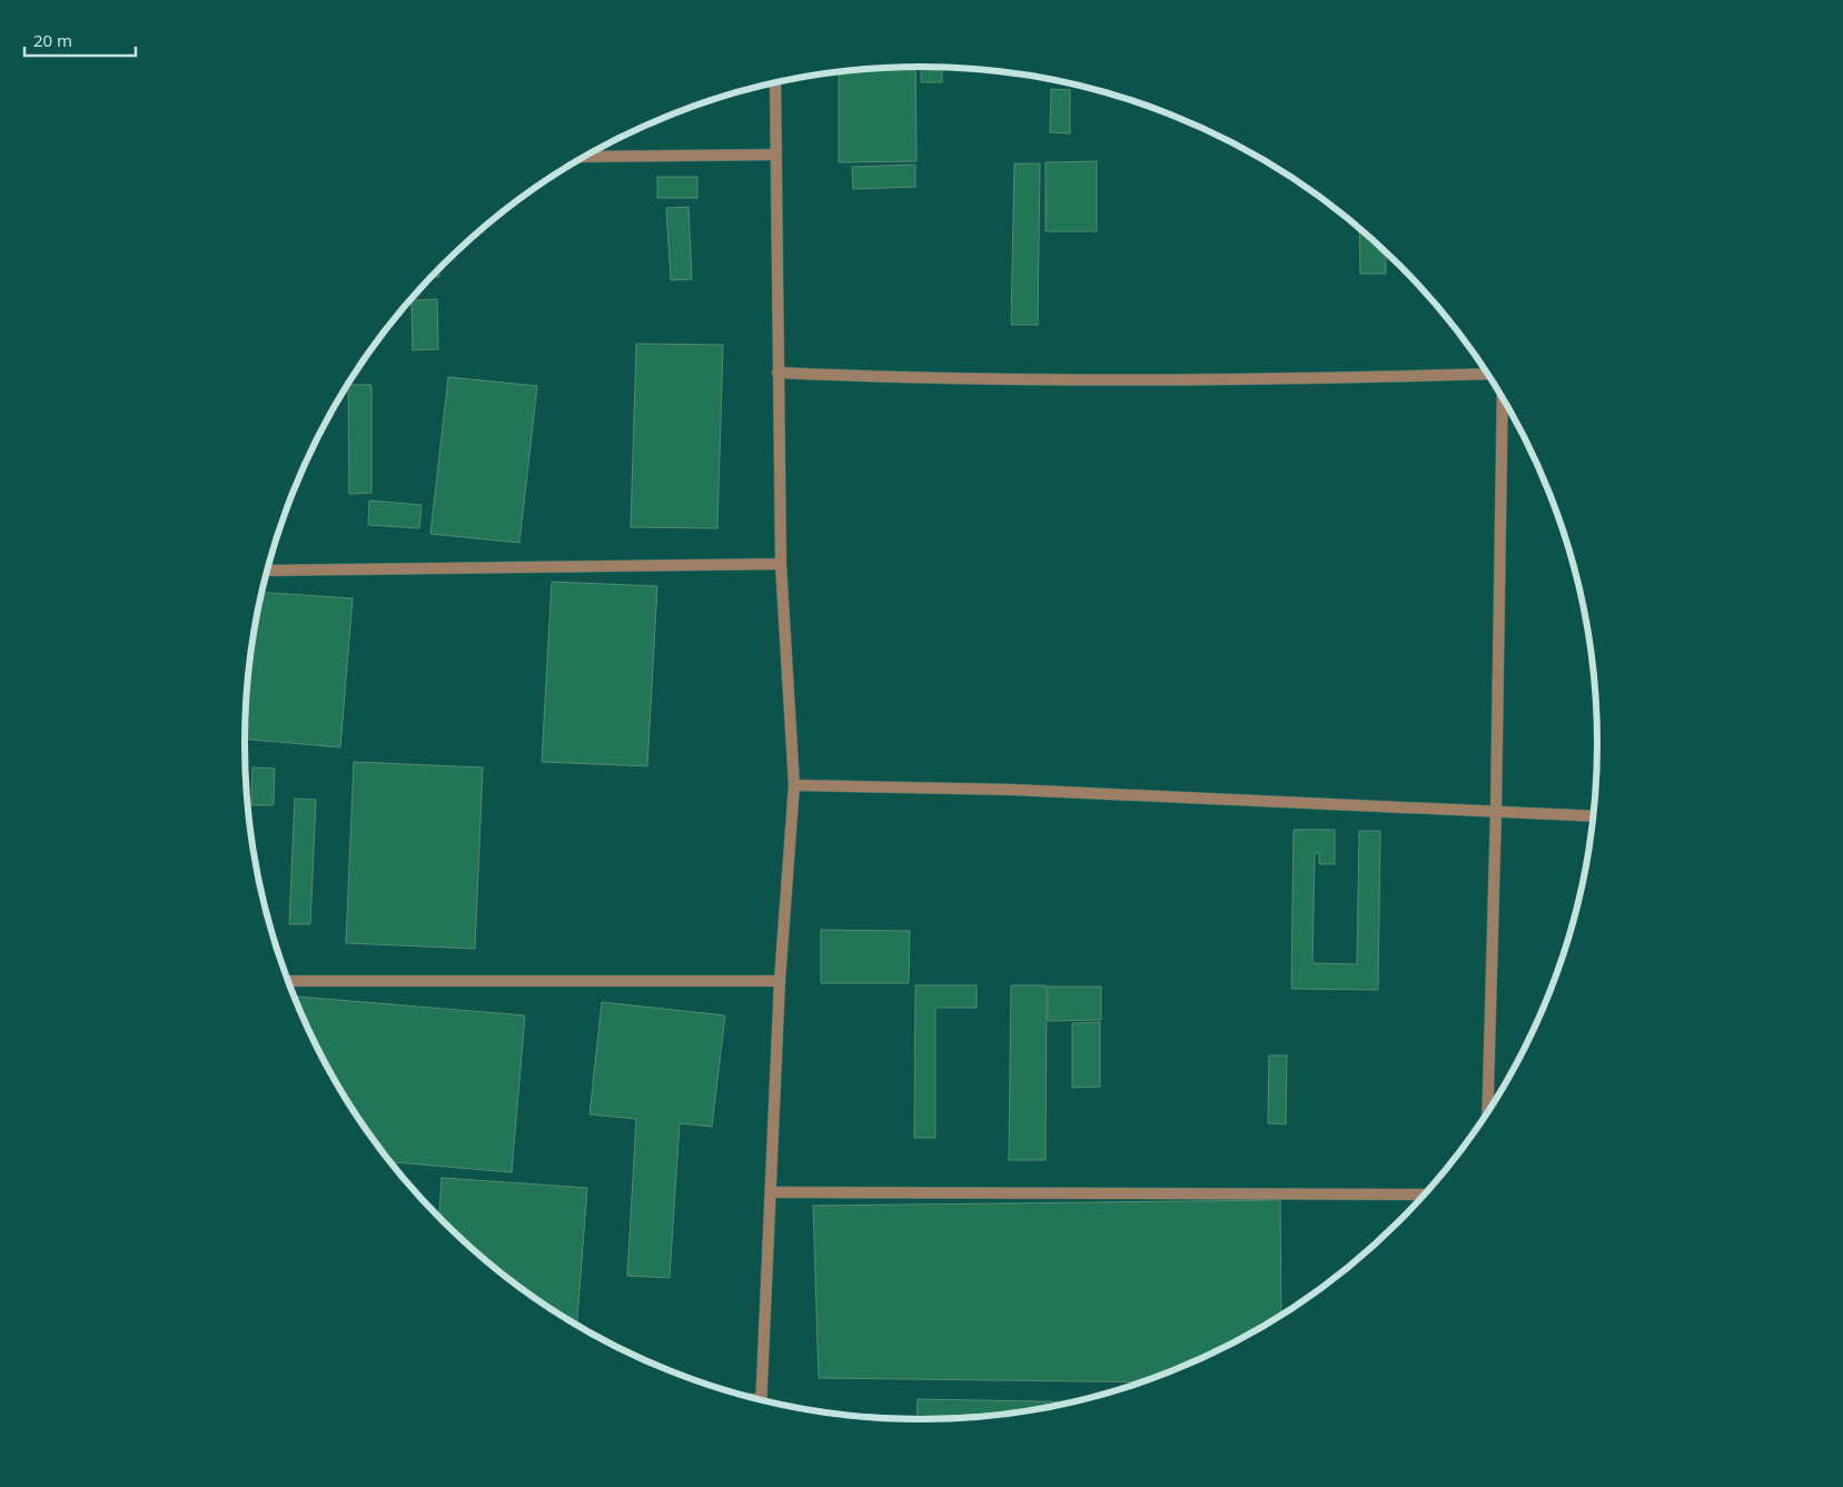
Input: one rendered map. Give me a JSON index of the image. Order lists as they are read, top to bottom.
{
  "scale_bar": "20 m"
}
